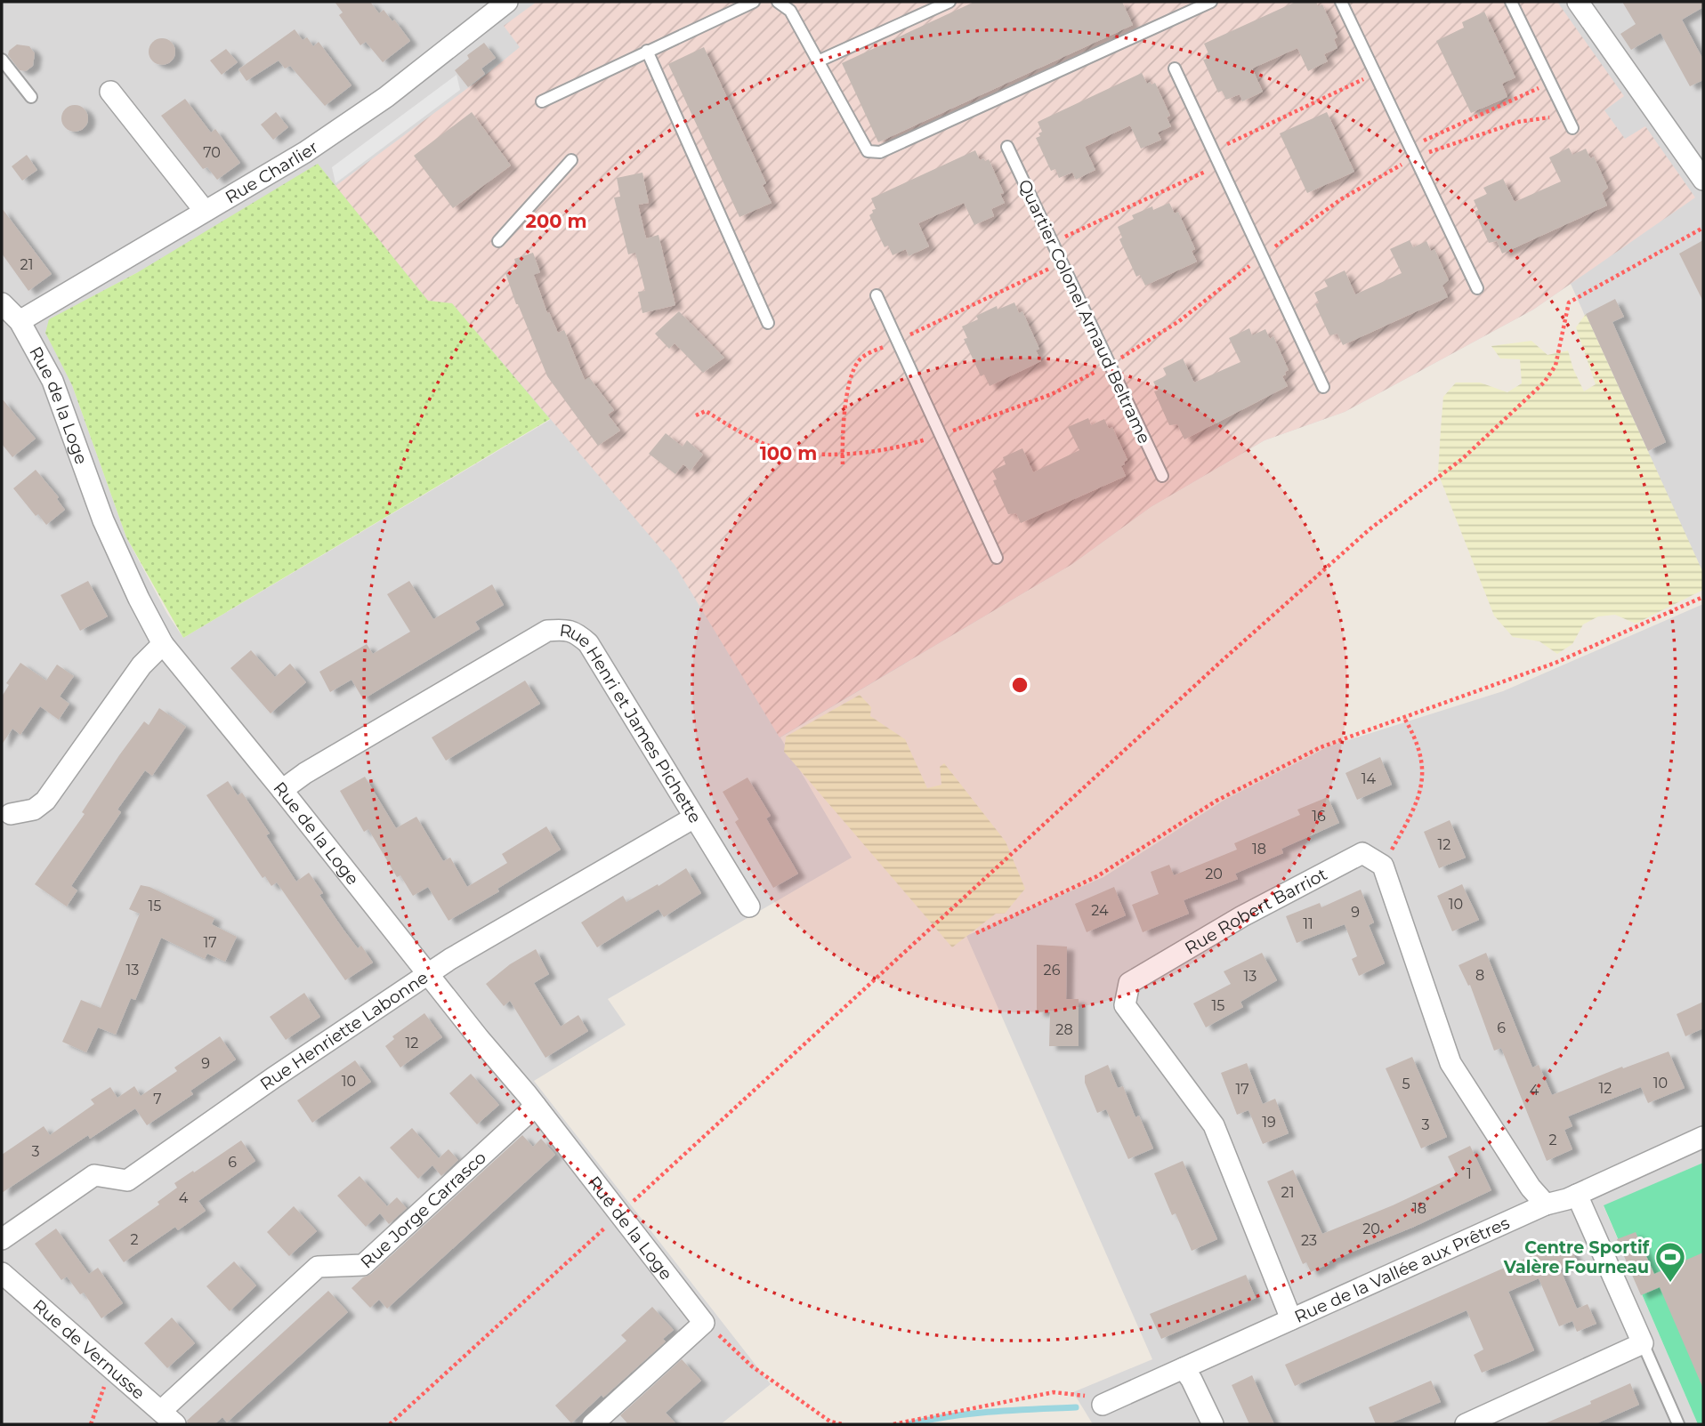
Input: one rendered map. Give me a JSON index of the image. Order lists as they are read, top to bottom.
{
  "streets": {
    "street": [
      "Rue Charlier",
      "Rue de la Loge",
      "Rue Henri et James Pichette",
      "Rue Robert Barriot",
      "Rue Henriette Labonne",
      "Rue Jorge Carrasco",
      "Rue de la Vallée aux Prêtres",
      "Rue de Vernusse"
    ],
    "lane": ["Quartier Colonel Arnaud Beltrame"]
  },
  "crossings": [
    ["Rue Charlier", "Rue de la Loge"],
    ["Rue de la Loge", "Rue Henri et James Pichette"],
    ["Rue de la Loge", "Rue Henriette Labonne"],
    ["Rue de la Loge", "Rue Jorge Carrasco"],
    ["Rue Henri et James Pichette", "Rue Henriette Labonne"],
    ["Rue Robert Barriot", "Rue de la Vallée aux Prêtres"],
    ["Rue Jorge Carrasco", "Rue de Vernusse"]
  ],
  "places": {
    "sports": ["Centre Sportif Valère Fourneau"]
  },
  "house_numbers": [
    "70",
    "21",
    "14",
    "16",
    "12",
    "18",
    "20",
    "10",
    "15",
    "24",
    "9",
    "11",
    "17",
    "13",
    "26",
    "8",
    "13",
    "15",
    "6",
    "28",
    "12",
    "9",
    "10",
    "10",
    "5",
    "12",
    "17",
    "4",
    "7",
    "19",
    "3",
    "2",
    "3",
    "6",
    "1",
    "21",
    "4",
    "18",
    "20",
    "2",
    "23"
  ],
  "rings": ["200 m", "100 m"]
}
